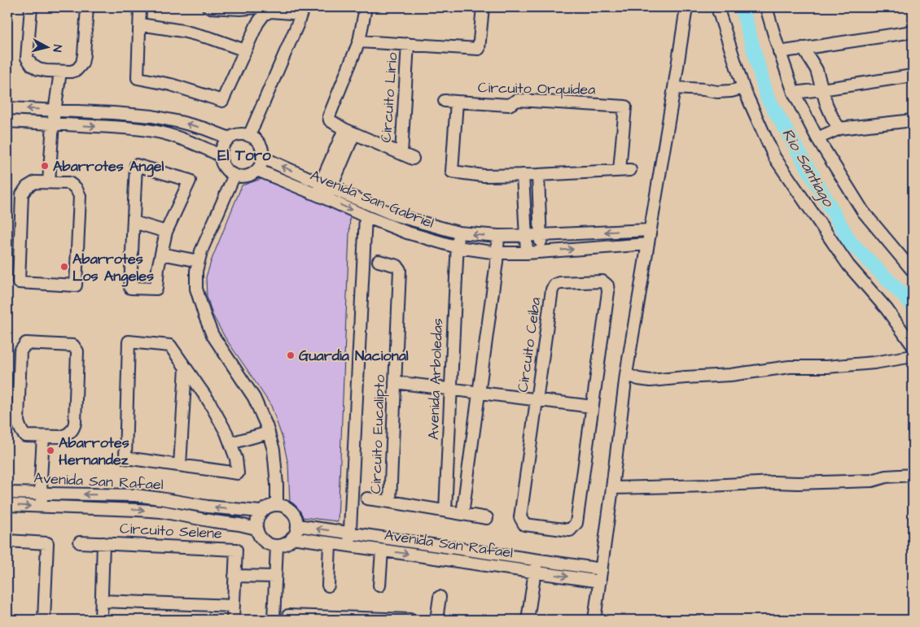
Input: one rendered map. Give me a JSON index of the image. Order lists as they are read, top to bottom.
{
  "streets": {
    "street": [
      "Circuito Orquídea",
      "Circuito Lirio",
      "Avenida San Gabriel",
      "Circuito Ceiba",
      "Avenida Arboledas",
      "Circuito Eucalipto",
      "Avenida San Rafael",
      "Circuito Selene"
    ]
  },
  "crossings": [
    ["Avenida San Gabriel", "Avenida Arboledas"],
    ["Avenida Arboledas", "Circuito Eucalipto"]
  ],
  "districts": ["El Toro"],
  "water": ["Rio Santiago"],
  "places": [
    "Abarrotes Angel",
    "Abarrotes Los Angeles",
    "Guardia Nacional",
    "Abarrotes Hernandez"
  ],
  "north": "right"
}
